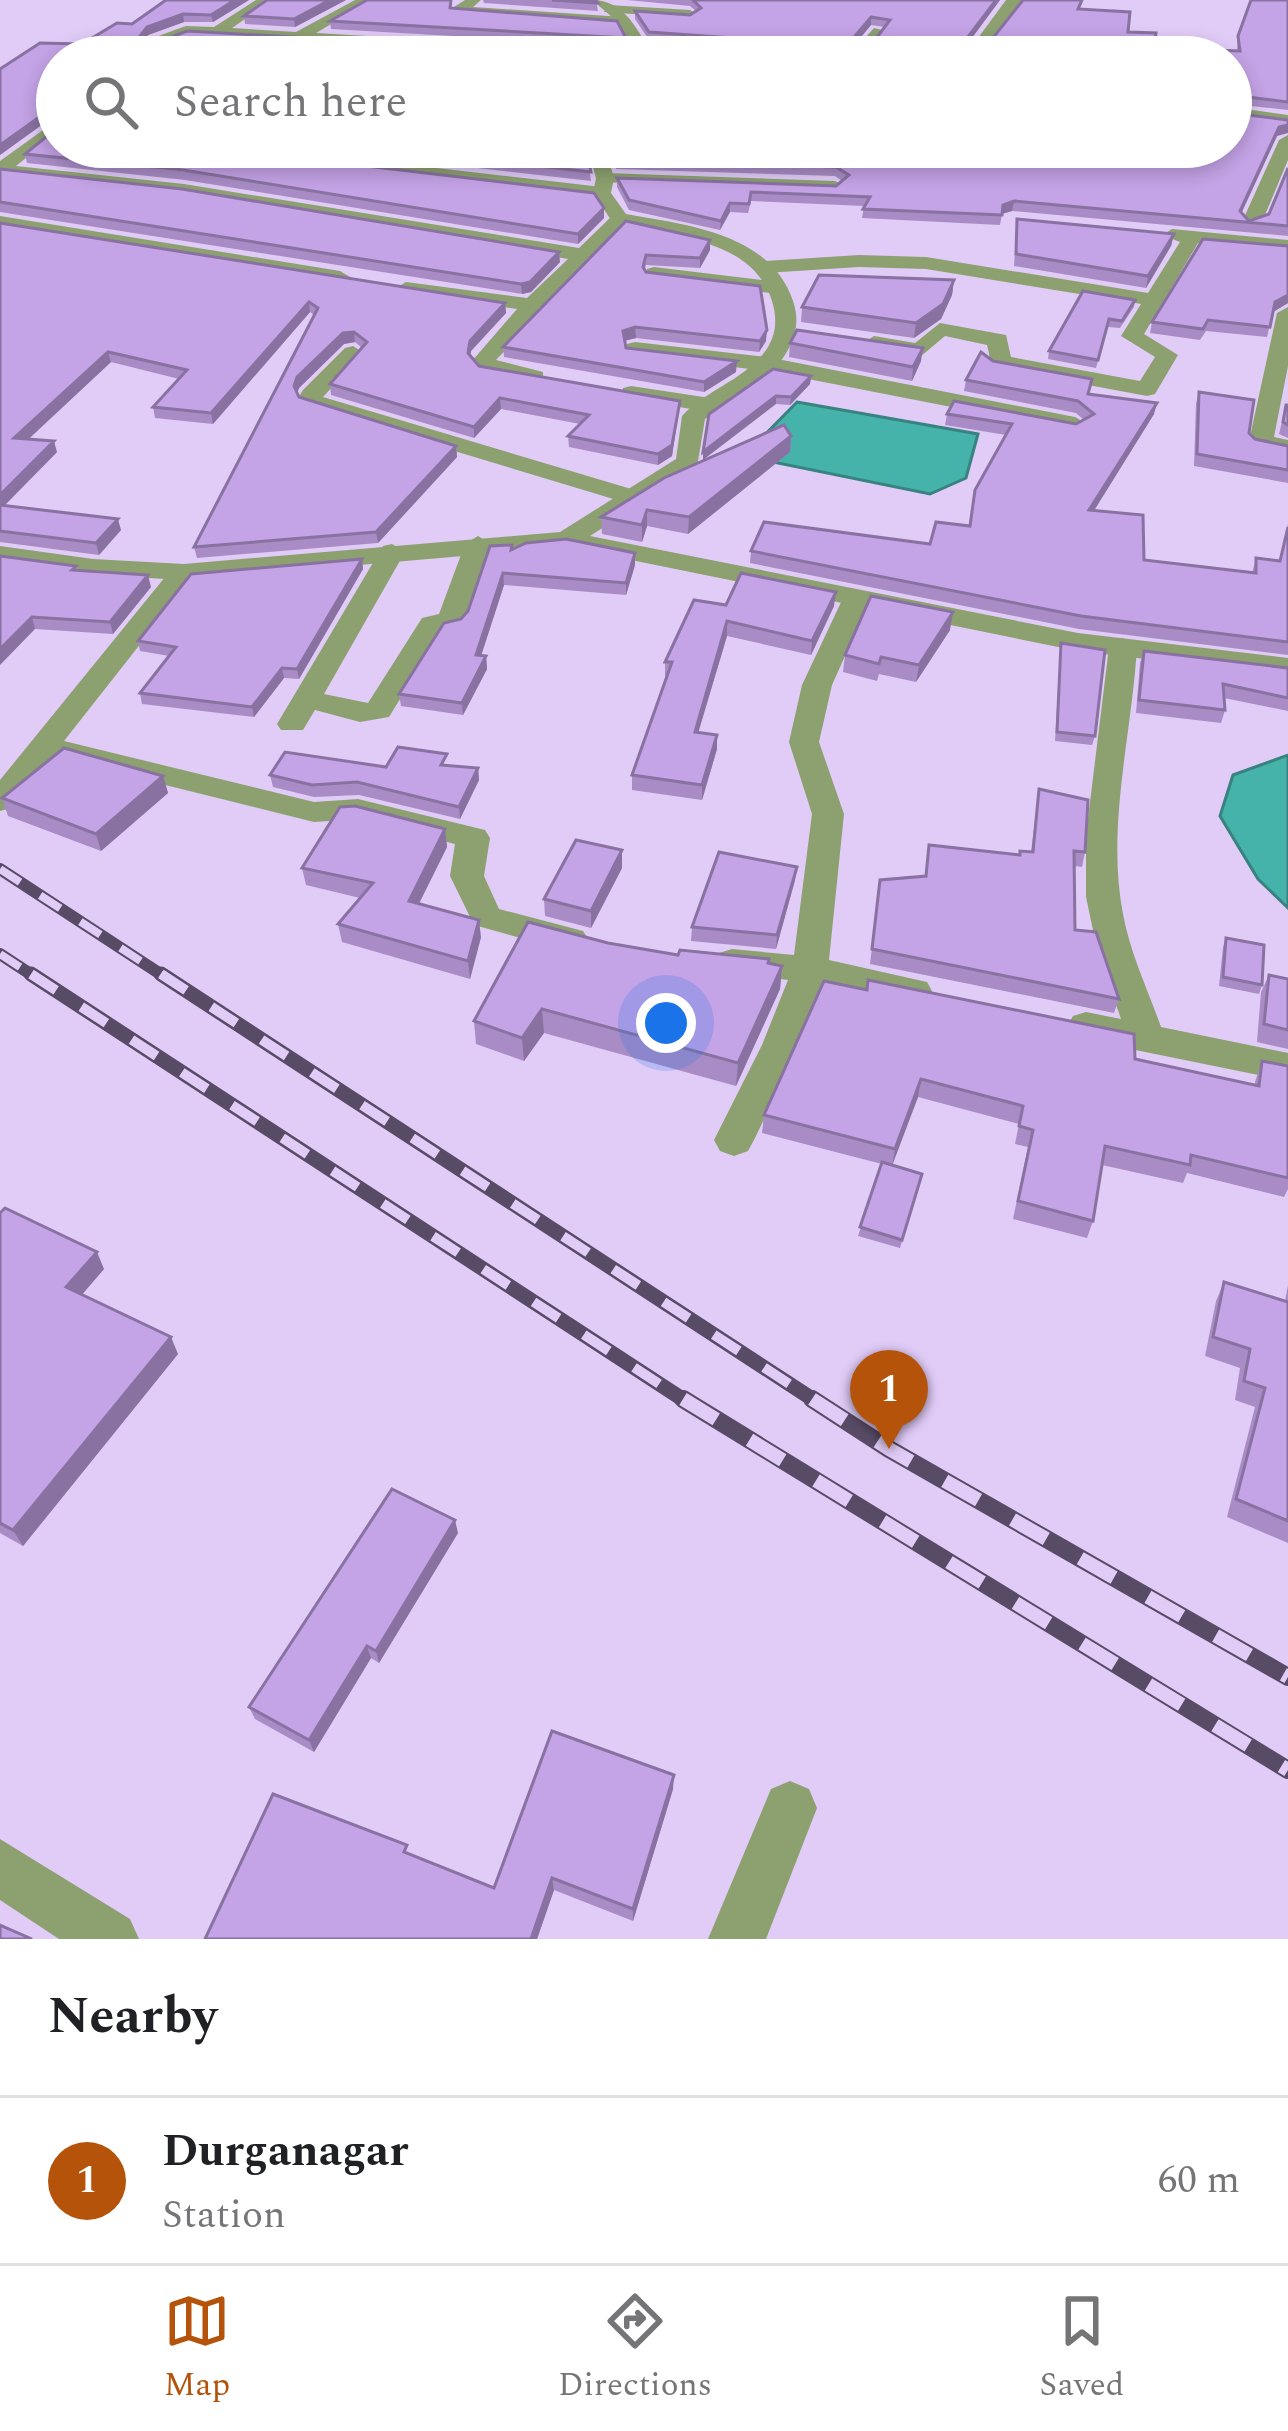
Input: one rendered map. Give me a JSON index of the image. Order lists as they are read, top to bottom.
{
  "page": {
    "search": "Search here",
    "pins": "1",
    "heading": "Nearby",
    "list": [
      {
        "mark": "1",
        "name": "Durganagar",
        "note": "Station",
        "value": "60 m"
      }
    ],
    "nav": ["Map", "Directions", "Saved"]
  }
}
